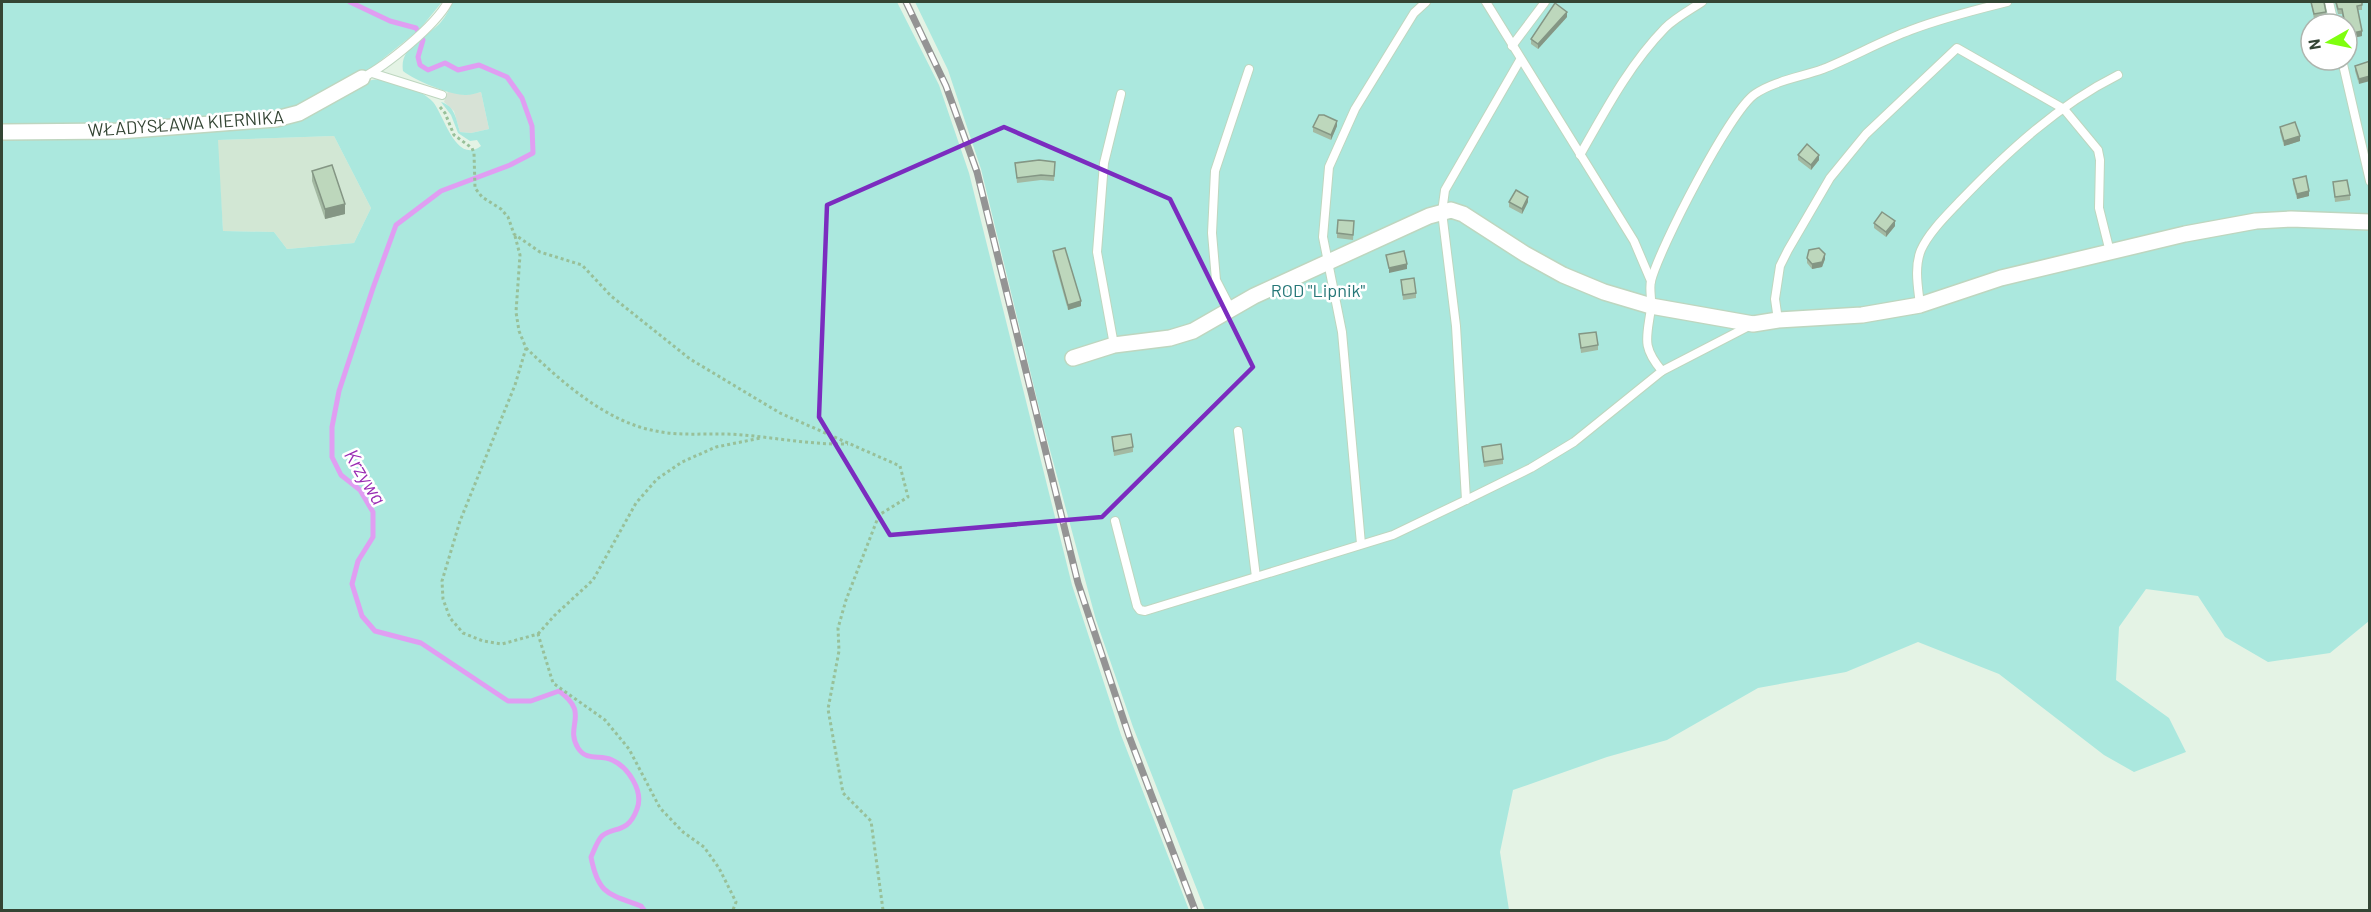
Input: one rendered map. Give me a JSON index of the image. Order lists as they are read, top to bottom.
{
  "streets": {
    "street": ["WŁADYSŁAWA KIERNIKA"]
  },
  "water": ["Krzywa"],
  "parks": ["ROD \"Lipnik\""],
  "north": "left"
}
